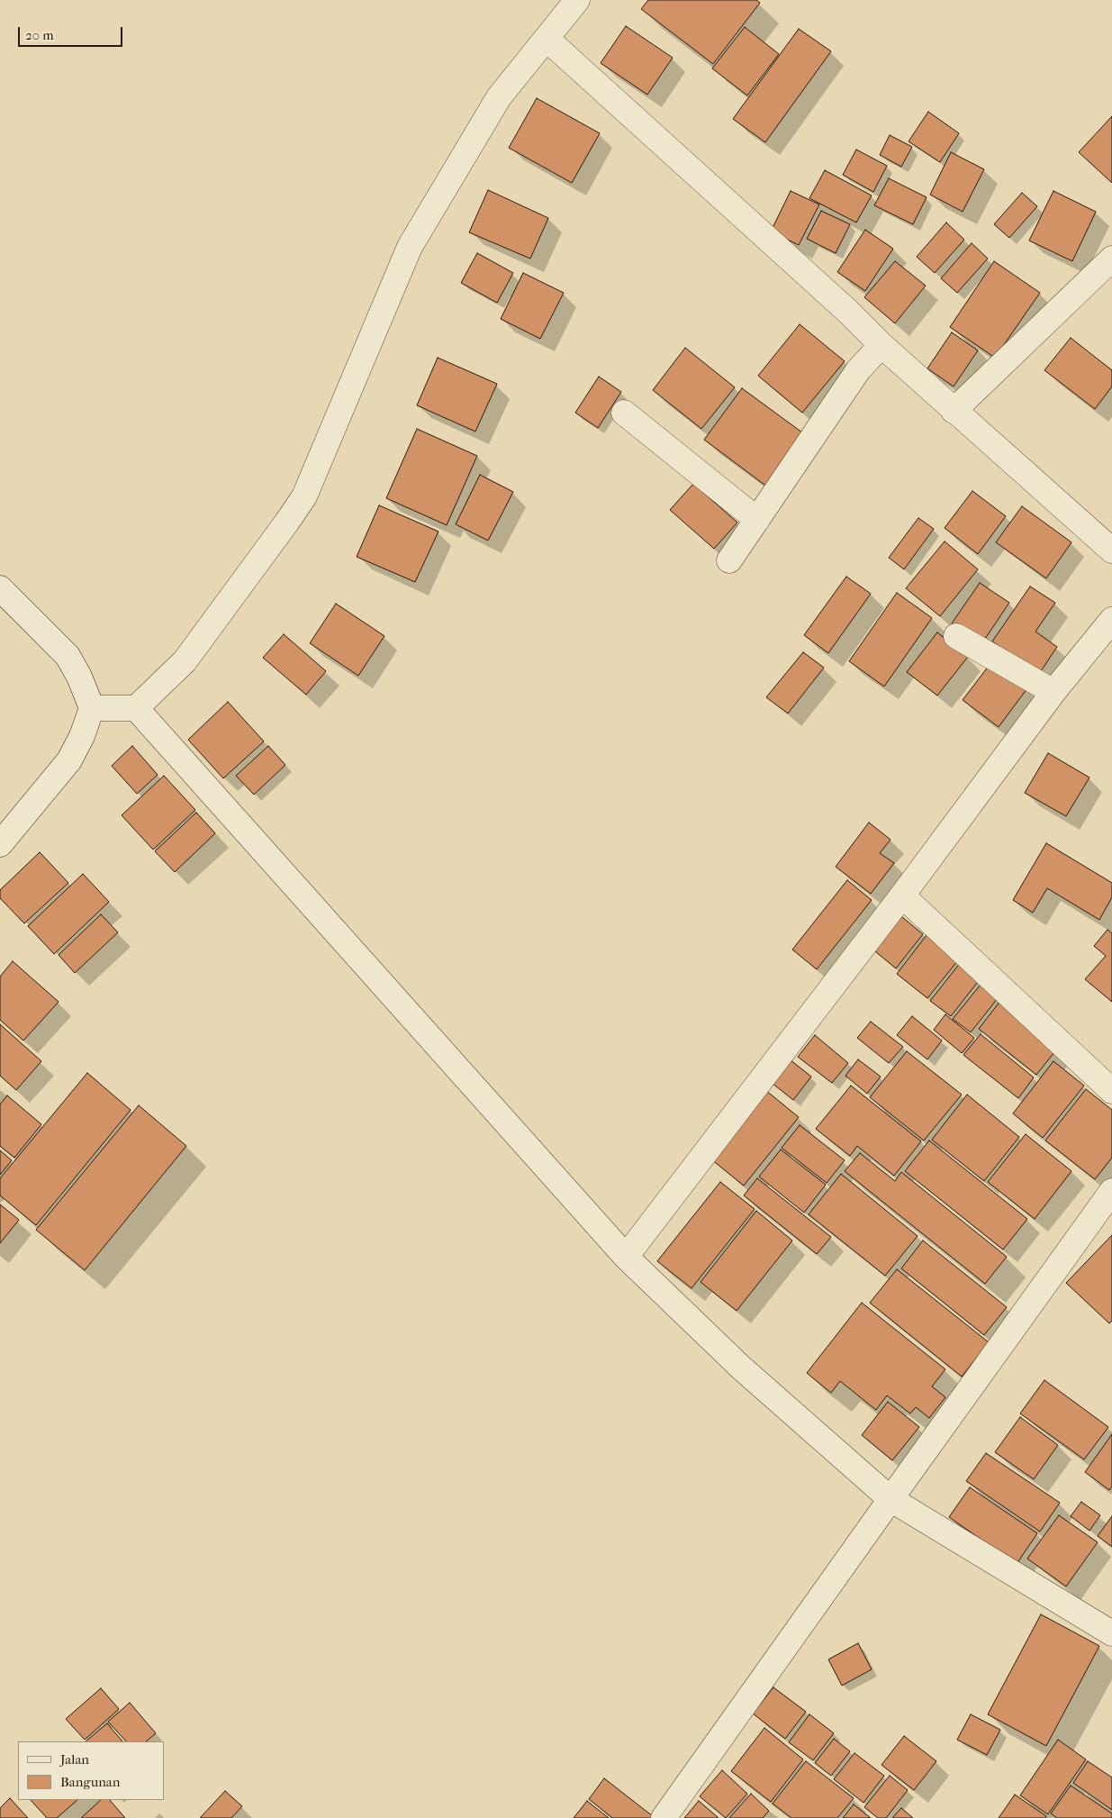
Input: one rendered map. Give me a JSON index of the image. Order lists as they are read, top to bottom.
{
  "legend": ["Jalan", "Bangunan"],
  "scale_bar": "20 m"
}
